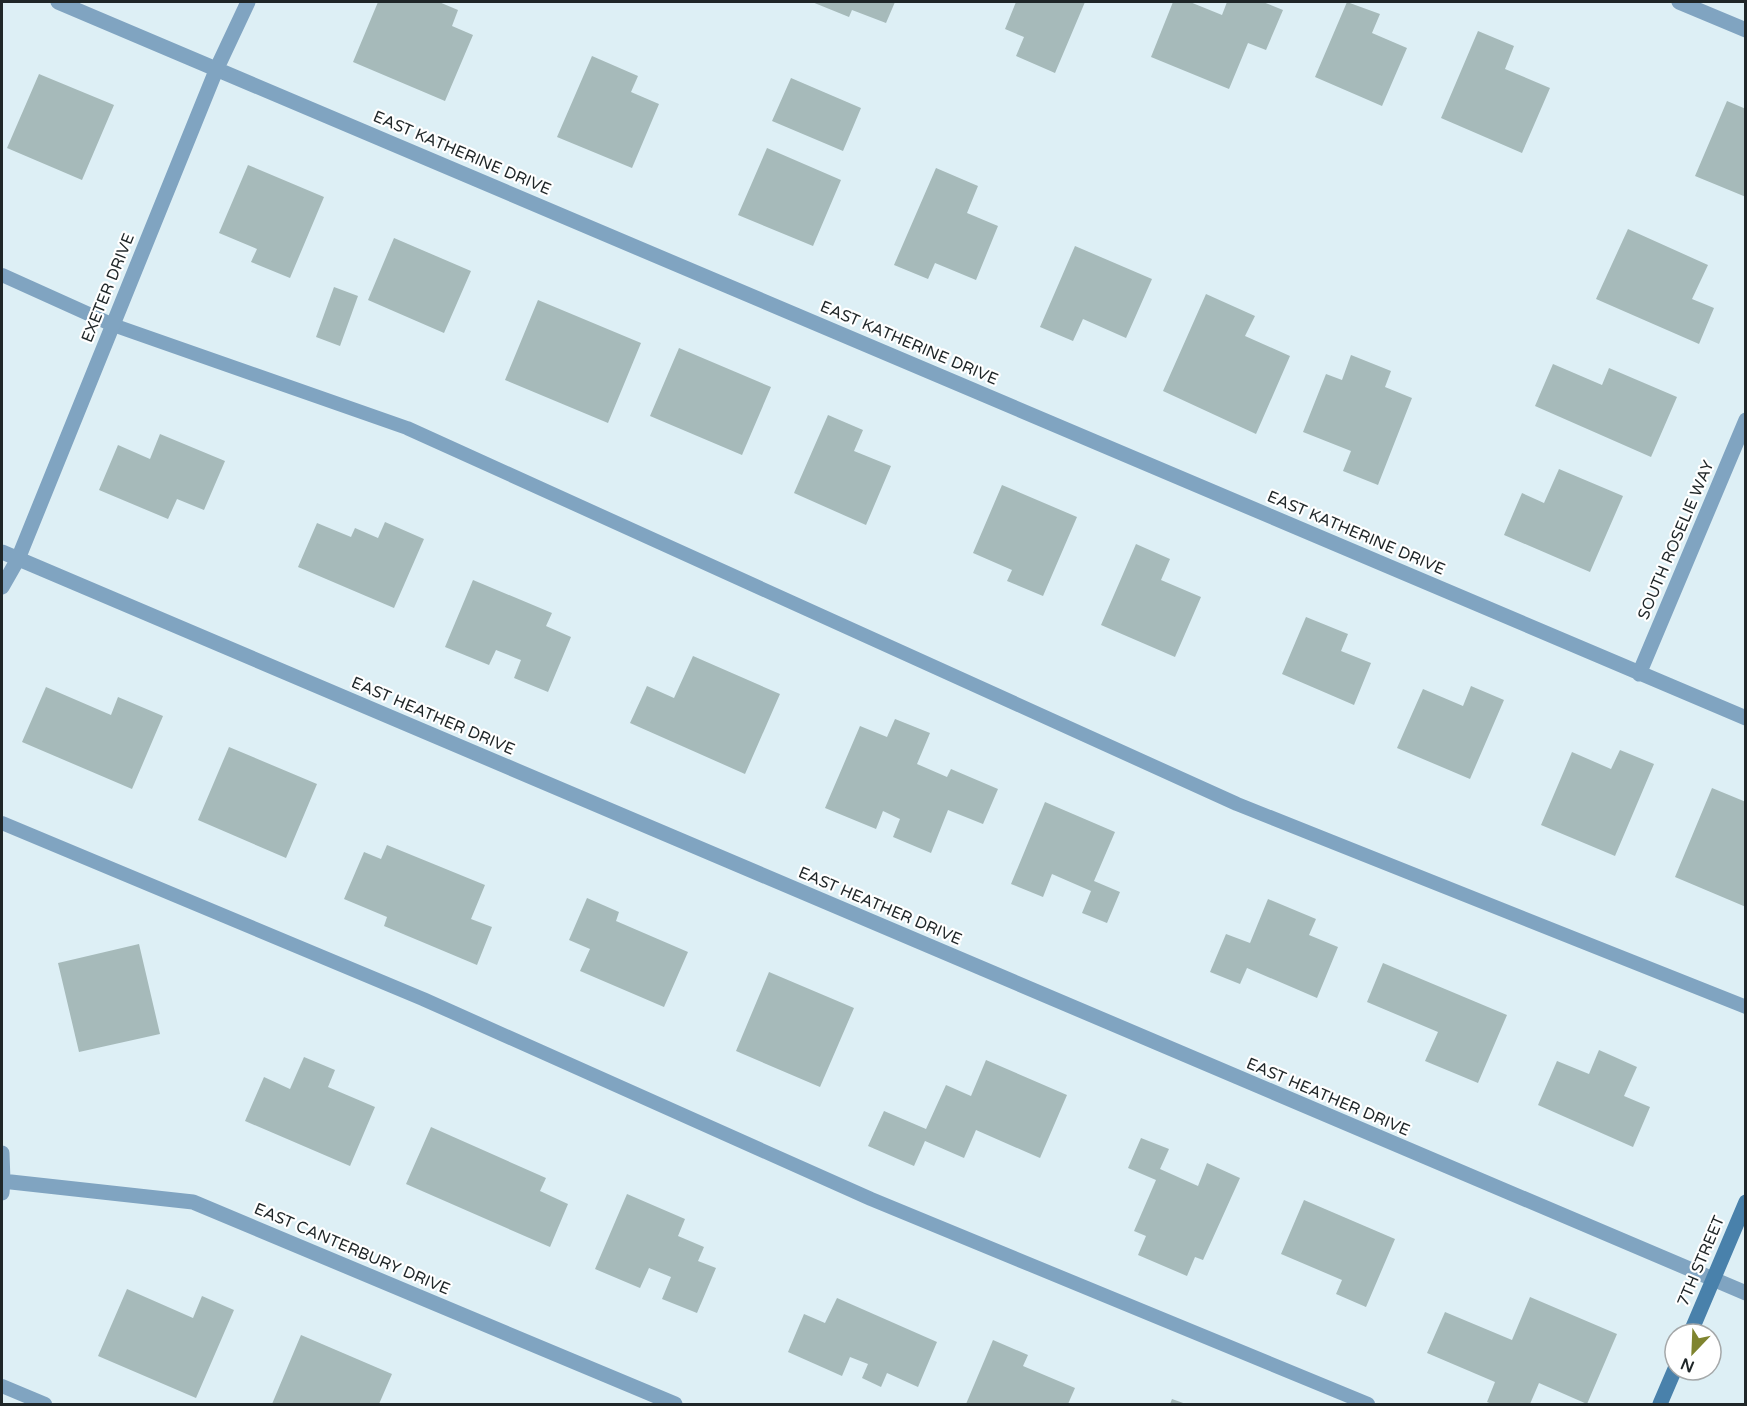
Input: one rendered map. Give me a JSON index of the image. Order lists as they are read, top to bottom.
{
  "streets": {
    "main road": ["7TH STREET"],
    "street": [
      "EAST KATHERINE DRIVE",
      "EXETER DRIVE",
      "SOUTH ROSELIE WAY",
      "EAST HEATHER DRIVE",
      "EAST CANTERBURY DRIVE"
    ]
  },
  "crossings": [
    ["EAST KATHERINE DRIVE", "EXETER DRIVE"],
    ["EAST KATHERINE DRIVE", "SOUTH ROSELIE WAY"],
    ["EXETER DRIVE", "EAST HEATHER DRIVE"],
    ["EAST HEATHER DRIVE", "7TH STREET"]
  ],
  "north": "bottom left"
}
